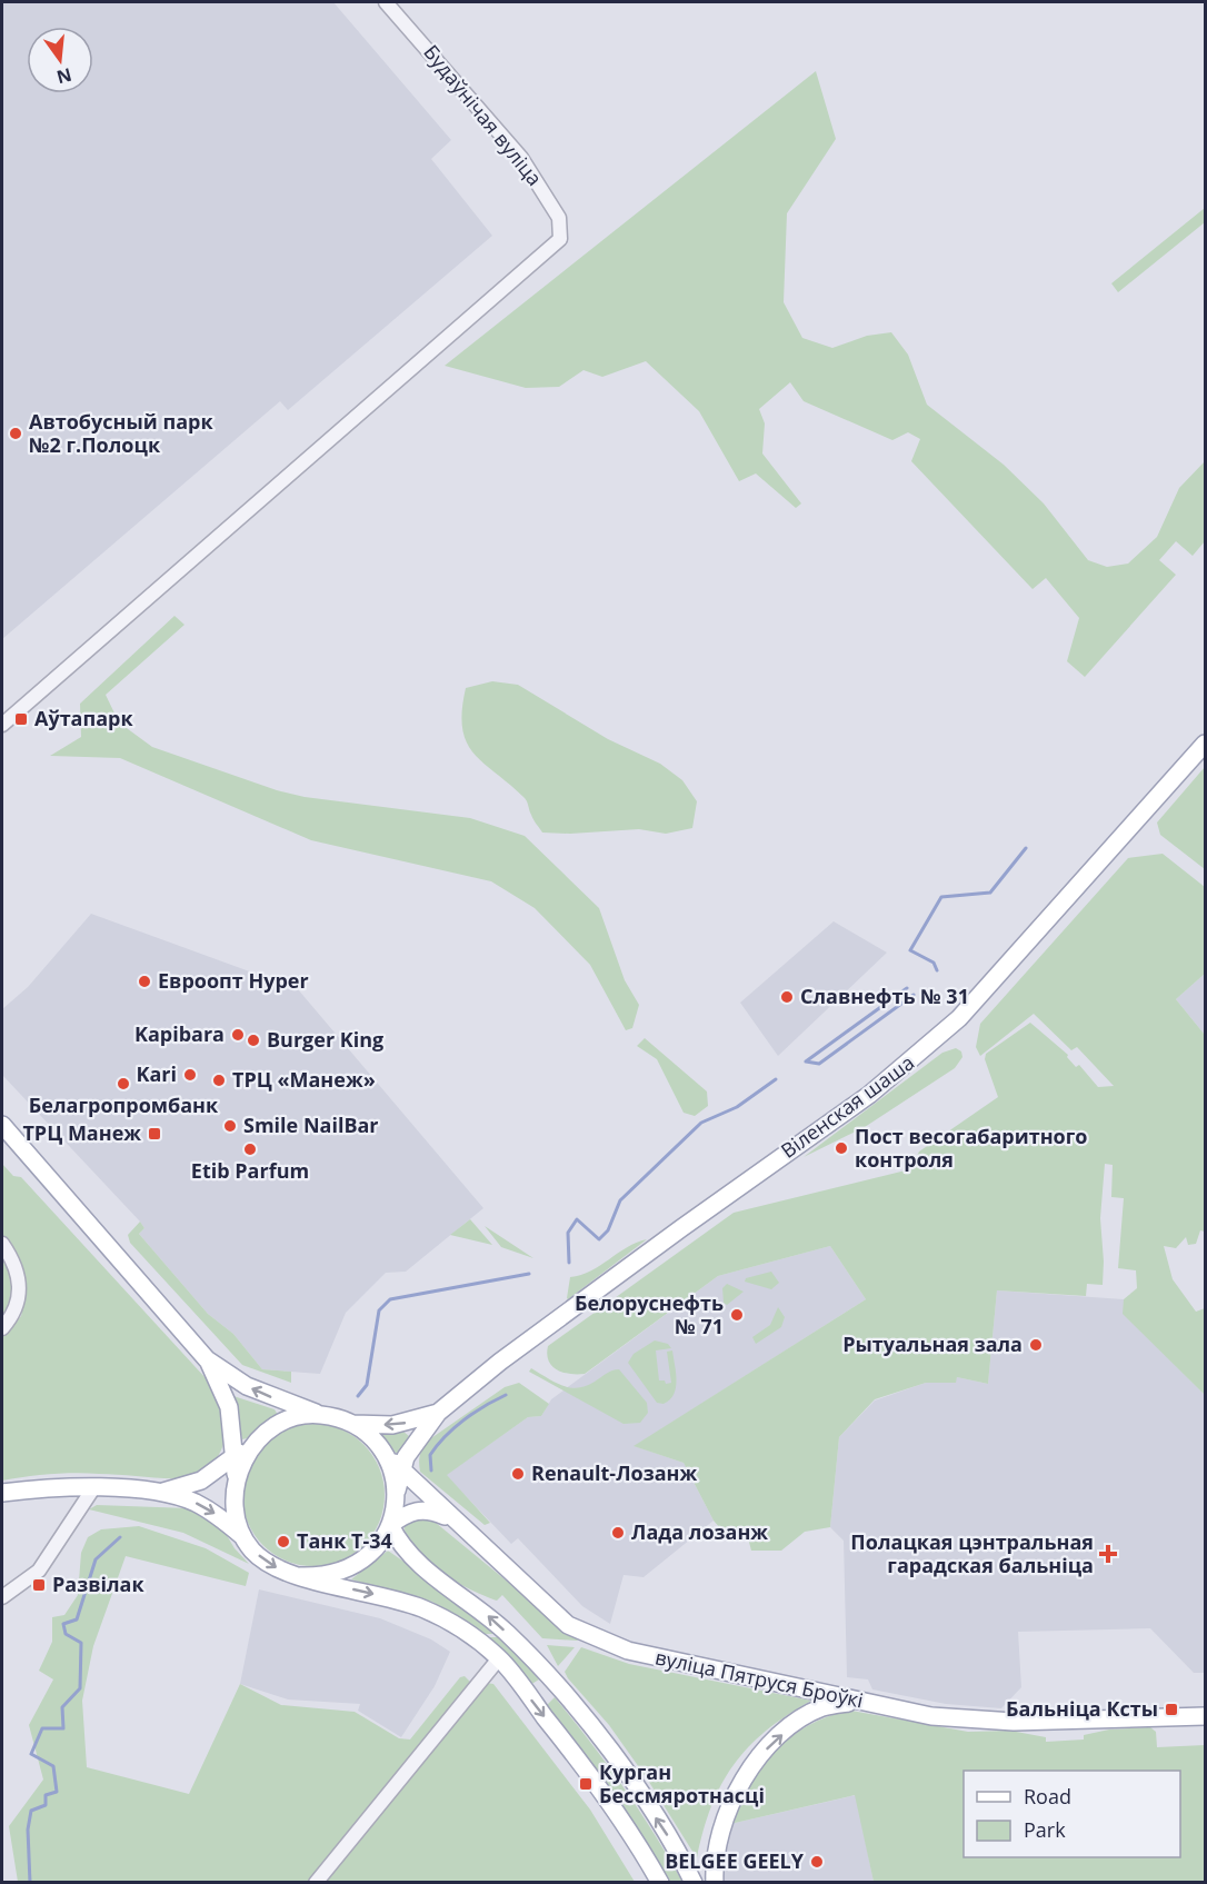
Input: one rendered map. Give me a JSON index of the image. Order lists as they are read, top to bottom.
{
  "streets": {
    "main road": ["Віленская шаша", "вуліца Пятруся Броўкі"],
    "street": ["Будаўнічая вуліца"]
  },
  "places": {
    "other": [
      "Автобусный парк №2 г.Полоцк",
      "Евроопт Hyper",
      "Славнефть № 31",
      "Kapibara",
      "Burger King",
      "Kari",
      "ТРЦ «Манеж»",
      "Белагропромбанк",
      "Smile NailBar",
      "Пост весогабаритного контроля",
      "Etib Parfum",
      "Белоруснефть № 71",
      "Рытуальная зала",
      "Renault-Лозанж",
      "Лада лозанж",
      "Танк Т-34",
      "BELGEE GEELY"
    ],
    "transit": [
      "Аўтапарк",
      "ТРЦ Манеж",
      "Развілак",
      "Бальніца Ксты",
      "Курган Бессмяротнасці"
    ],
    "health": ["Полацкая цэнтральная гарадская бальніца"]
  },
  "legend": ["Road", "Park"],
  "north": "bottom"
}
